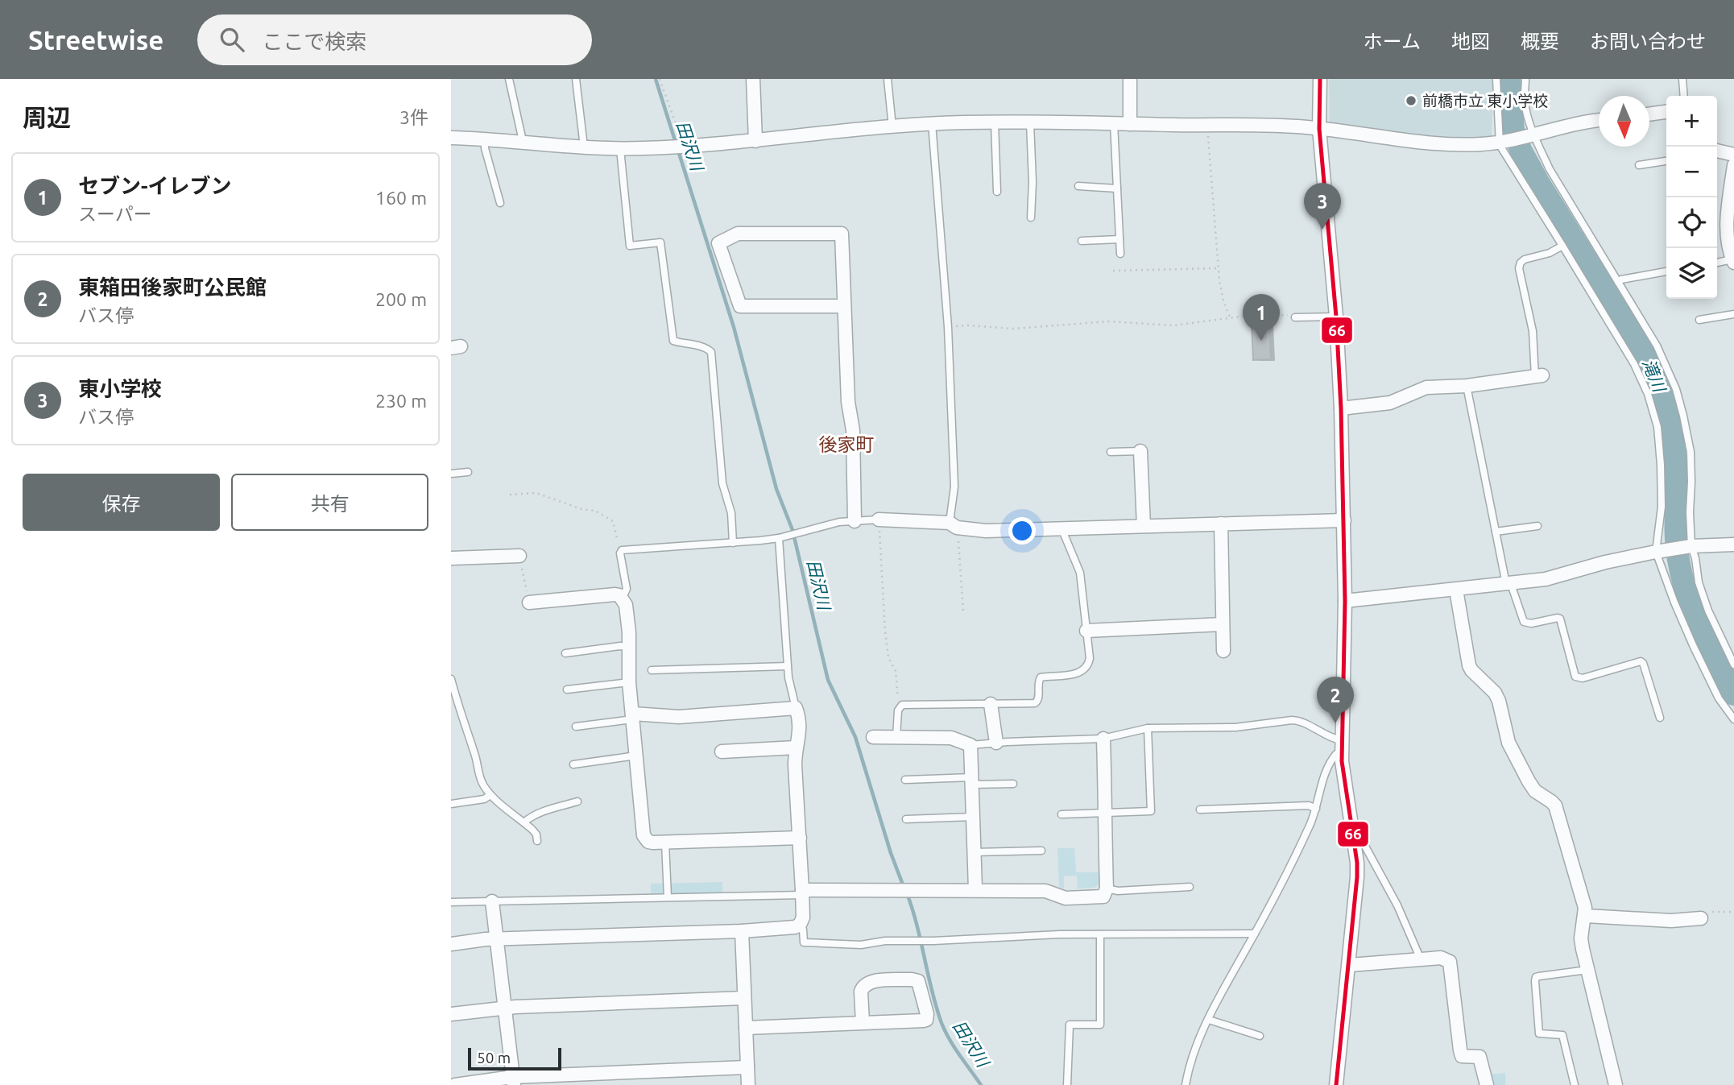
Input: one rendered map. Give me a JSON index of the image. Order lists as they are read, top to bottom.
{
  "districts": ["後家町"],
  "water": ["田沢川", "滝川"],
  "places": ["前橋市立 東小学校"],
  "lines": ["transit line 66"],
  "scale_bar": "50 m",
  "north": "bottom",
  "page": {
    "header": "Streetwise",
    "search": "ここで検索",
    "nav": [
      "ホーム",
      "地図",
      "概要",
      "お問い合わせ"
    ],
    "heading": ["周辺", "3件"],
    "map_buttons": ["+", "−"],
    "list": [
      {
        "mark": "1",
        "name": "セブン-イレブン",
        "note": "スーパー",
        "value": "160 m"
      },
      {
        "mark": "2",
        "name": "東箱田後家町公民館",
        "note": "バス停",
        "value": "200 m"
      },
      {
        "mark": "3",
        "name": "東小学校",
        "note": "バス停",
        "value": "230 m"
      }
    ],
    "pins": ["3", "1", "2"],
    "buttons": ["保存", "共有"],
    "scale": "50 m"
  }
}
